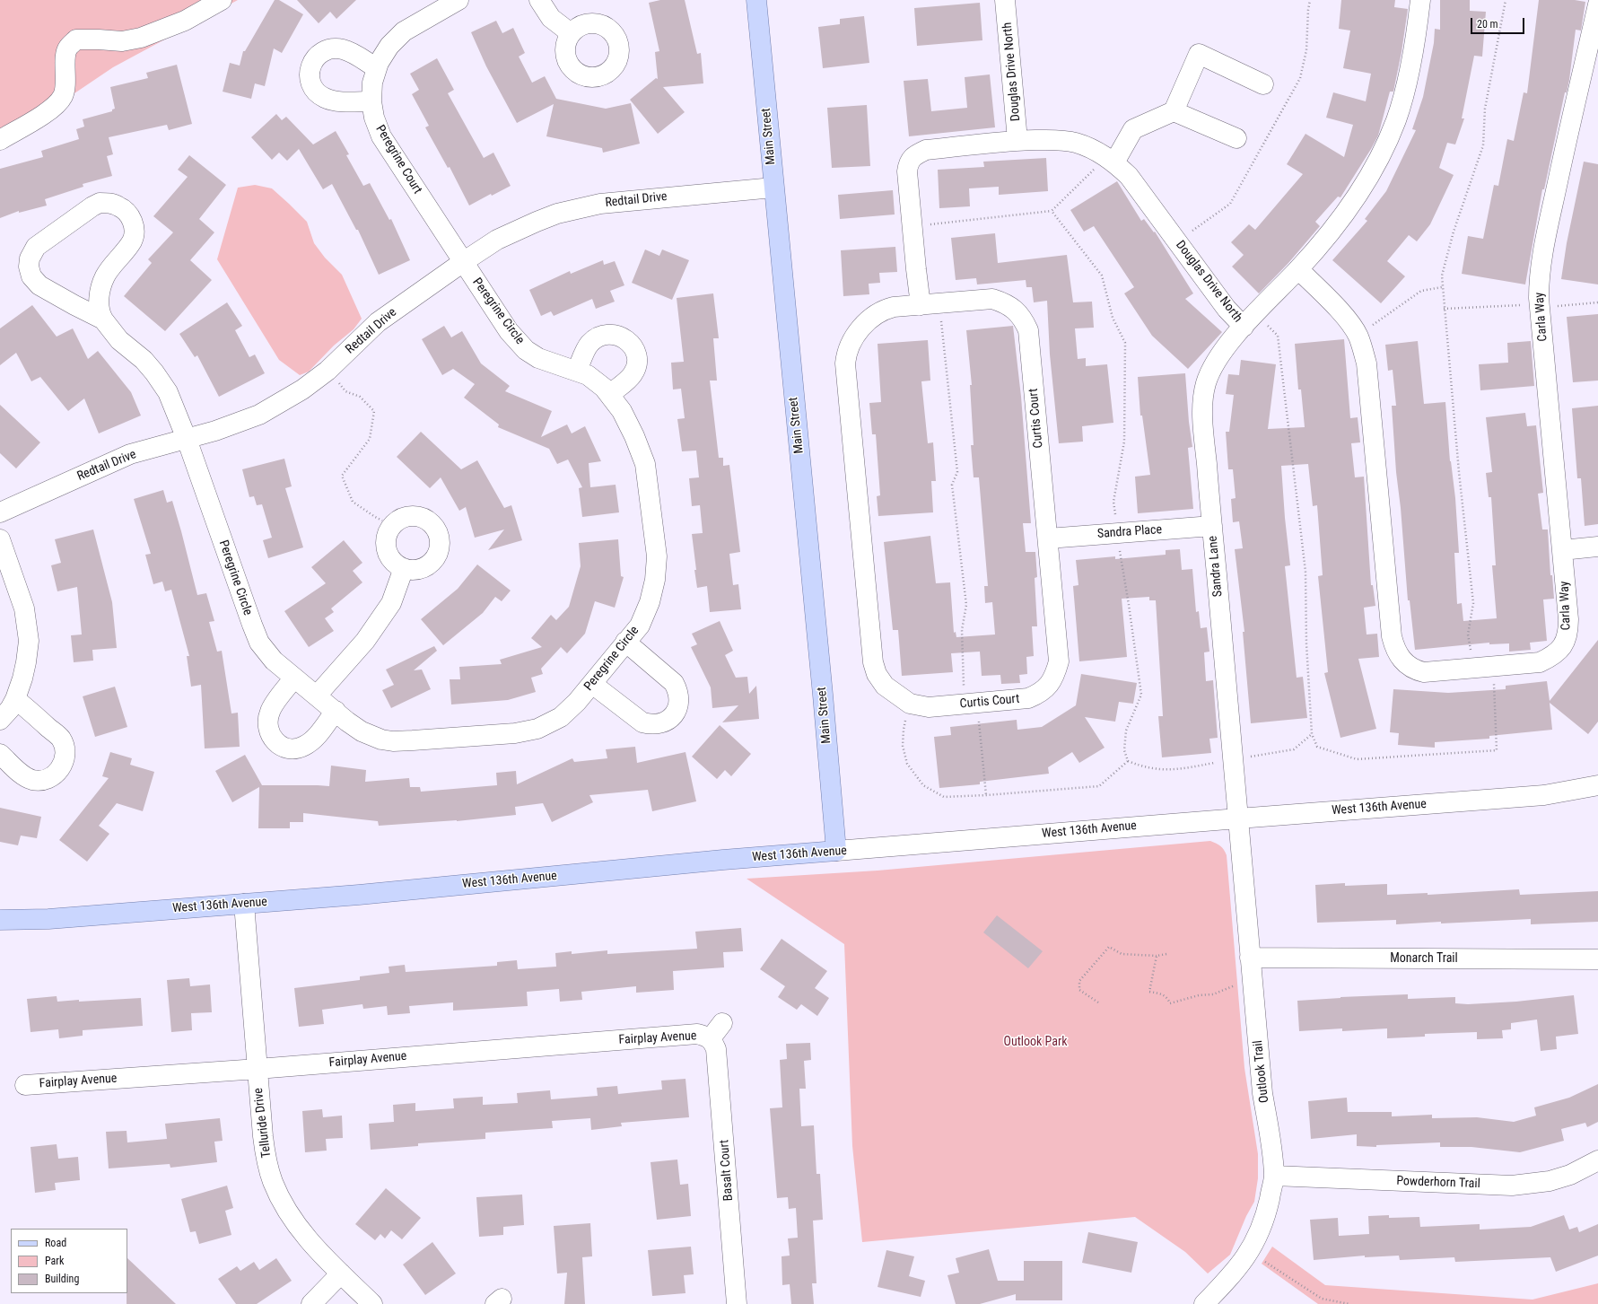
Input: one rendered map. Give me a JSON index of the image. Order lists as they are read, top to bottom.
{
  "streets": {
    "main road": ["Main Street", "West 136th Avenue"],
    "street": [
      "Douglas Drive North",
      "Peregrine Court",
      "Redtail Drive",
      "Peregrine Circle",
      "Carla Way",
      "Curtis Court",
      "Sandra Place",
      "Sandra Lane",
      "Monarch Trail",
      "Fairplay Avenue",
      "Outlook Trail",
      "Telluride Drive",
      "Basalt Court",
      "Powderhorn Trail"
    ]
  },
  "crossings": [
    ["Douglas Drive North", "Carla Way"],
    ["Douglas Drive North", "Sandra Lane"],
    ["Main Street", "Redtail Drive"],
    ["Main Street", "West 136th Avenue"],
    ["Peregrine Court", "Redtail Drive"],
    ["Peregrine Court", "Peregrine Circle"],
    ["Redtail Drive", "Peregrine Circle"],
    ["Curtis Court", "Sandra Place"],
    ["Sandra Place", "Sandra Lane"],
    ["Sandra Lane", "West 136th Avenue"],
    ["Sandra Lane", "Outlook Trail"],
    ["West 136th Avenue", "Outlook Trail"],
    ["West 136th Avenue", "Telluride Drive"],
    ["Monarch Trail", "Outlook Trail"],
    ["Fairplay Avenue", "Telluride Drive"],
    ["Fairplay Avenue", "Basalt Court"],
    ["Outlook Trail", "Powderhorn Trail"]
  ],
  "parks": ["Outlook Park"],
  "legend": ["Road", "Park", "Building"],
  "scale_bar": "20 m"
}
